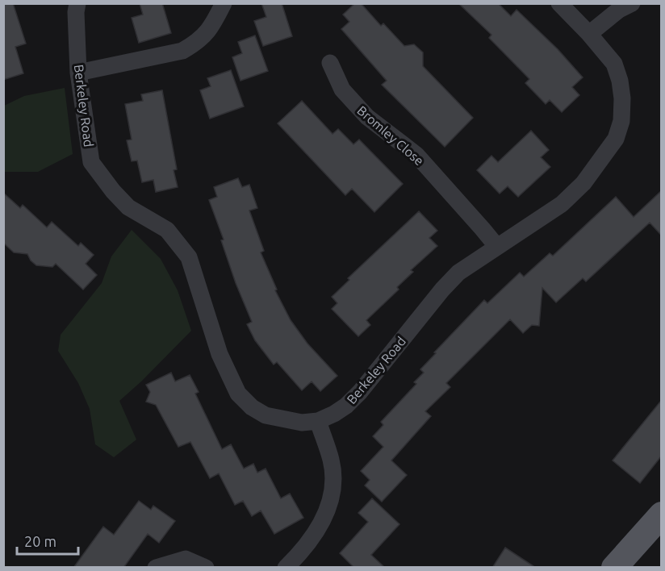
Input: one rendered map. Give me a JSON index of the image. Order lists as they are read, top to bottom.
{
  "streets": {
    "street": ["Berkeley Road", "Bromley Close"]
  },
  "crossings": [
    ["Berkeley Road", "Bromley Close"]
  ],
  "scale_bar": "20 m"
}
